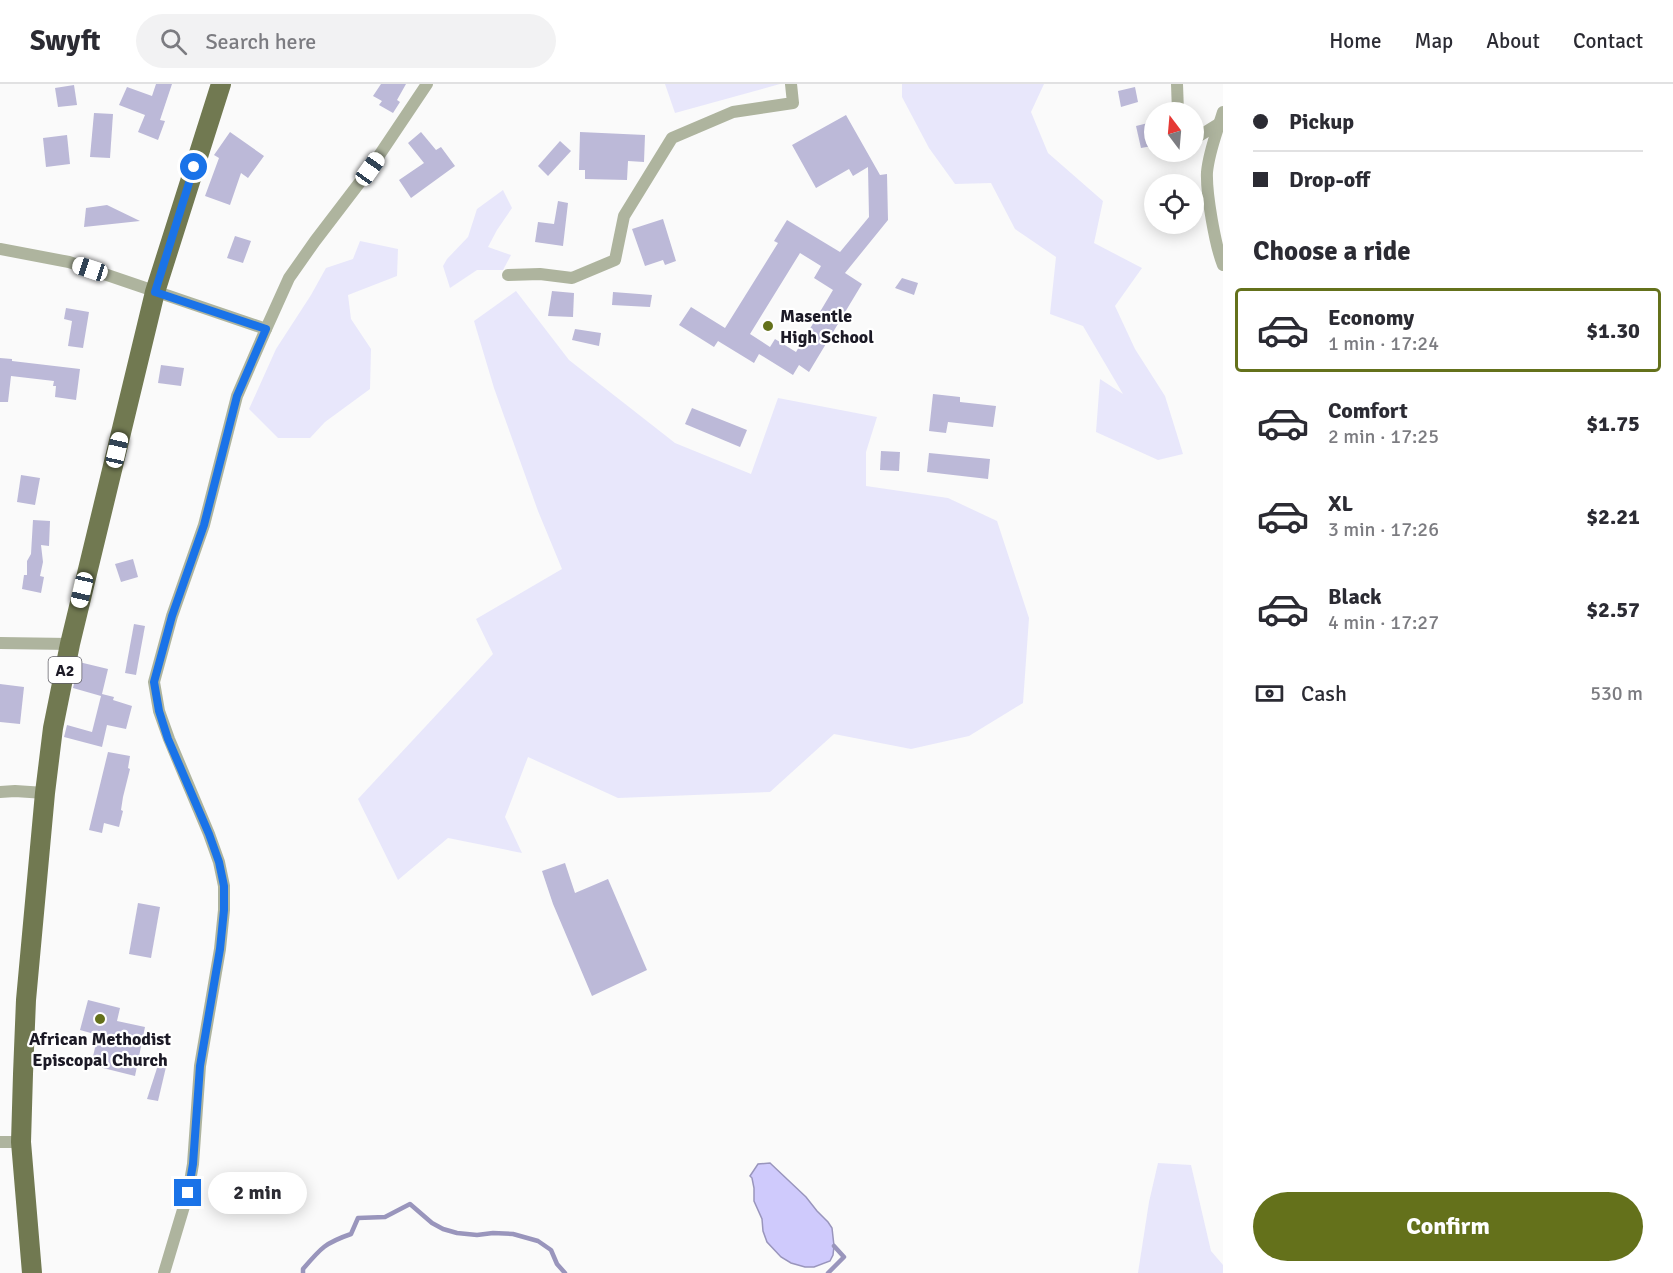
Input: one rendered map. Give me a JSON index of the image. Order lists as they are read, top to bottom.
{
  "streets": {
    "main road": ["A2"]
  },
  "places": ["Masentle High School", "African Methodist Episcopal Church"],
  "north": "top",
  "page": {
    "header": "Swyft",
    "search": "Search here",
    "nav": [
      "Home",
      "Map",
      "About",
      "Contact"
    ],
    "banner": ["Pickup", "Drop-off"],
    "heading": "Choose a ride",
    "list": [
      {
        "name": "Economy",
        "note": "1 min · 17:24",
        "value": "$1.30"
      },
      {
        "name": "Comfort",
        "note": "2 min · 17:25",
        "value": "$1.75"
      },
      {
        "name": "XL",
        "note": "3 min · 17:26",
        "value": "$2.21"
      },
      {
        "name": "Black",
        "note": "4 min · 17:27",
        "value": "$2.57"
      }
    ],
    "pay": ["Cash", "530 m"],
    "bubble": "2 min",
    "buttons": "Confirm"
  }
}
